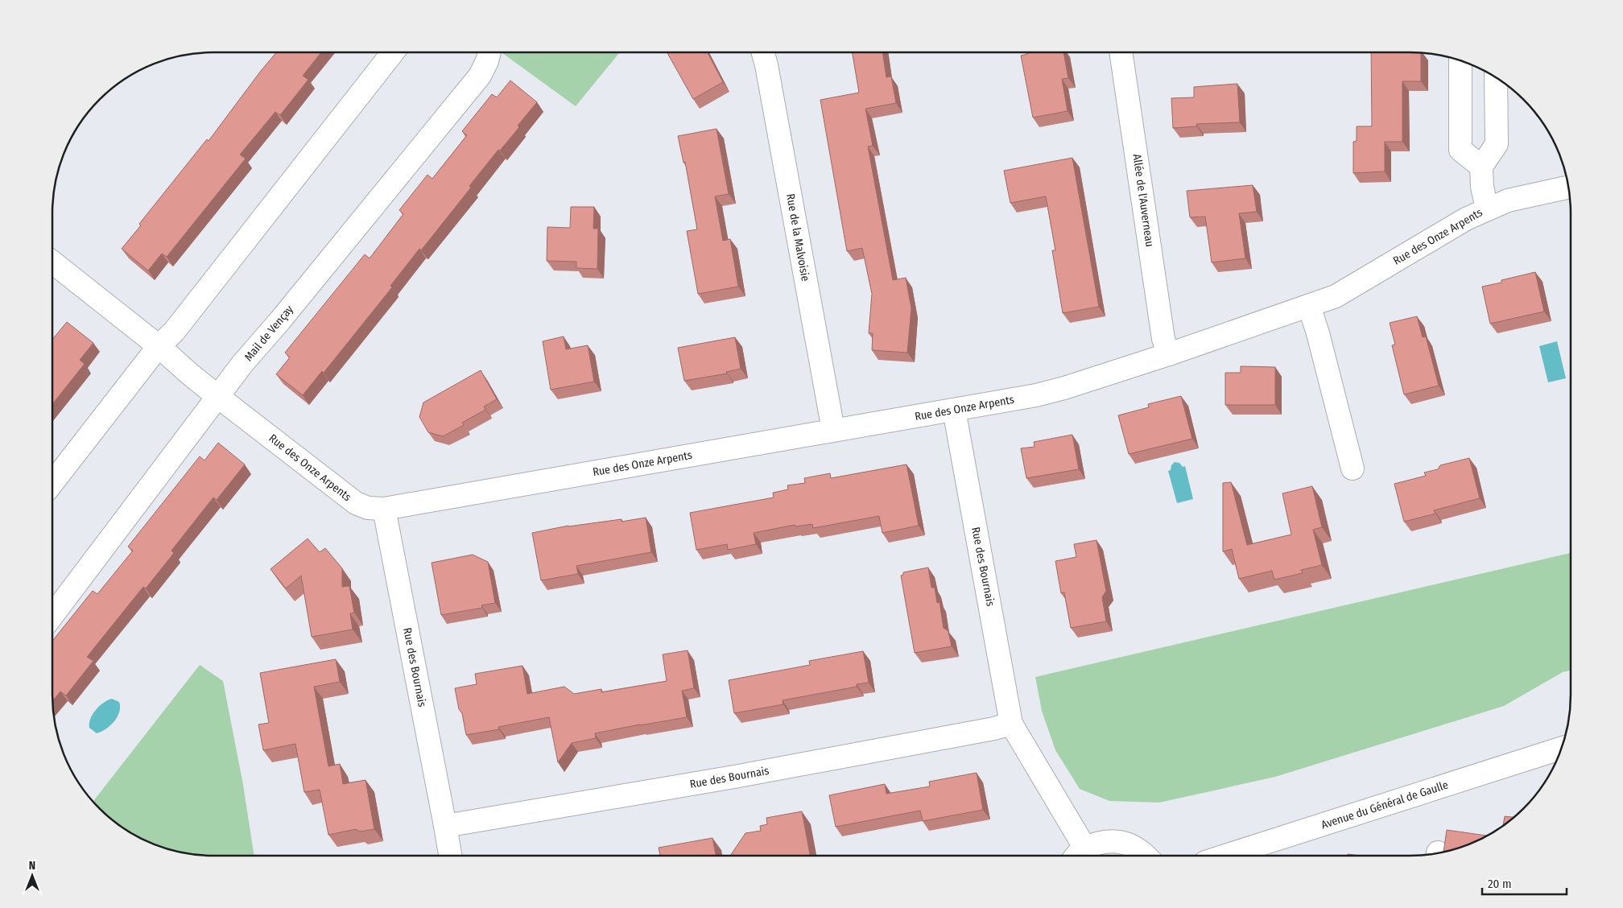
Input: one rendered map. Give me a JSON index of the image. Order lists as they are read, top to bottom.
{
  "streets": {
    "street": [
      "Allée de l'Auverneau",
      "Rue des Onze Arpents",
      "Rue de la Malvoisie",
      "Mail de Vençay",
      "Rue des Bournais",
      "Avenue du Général de Gaulle"
    ]
  },
  "crossings": [
    ["Allée de l'Auverneau", "Rue des Onze Arpents"],
    ["Rue des Onze Arpents", "Rue de la Malvoisie"],
    ["Rue des Onze Arpents", "Mail de Vençay"],
    ["Rue des Onze Arpents", "Rue des Bournais"]
  ],
  "scale_bar": "20 m",
  "north": "top"
}
